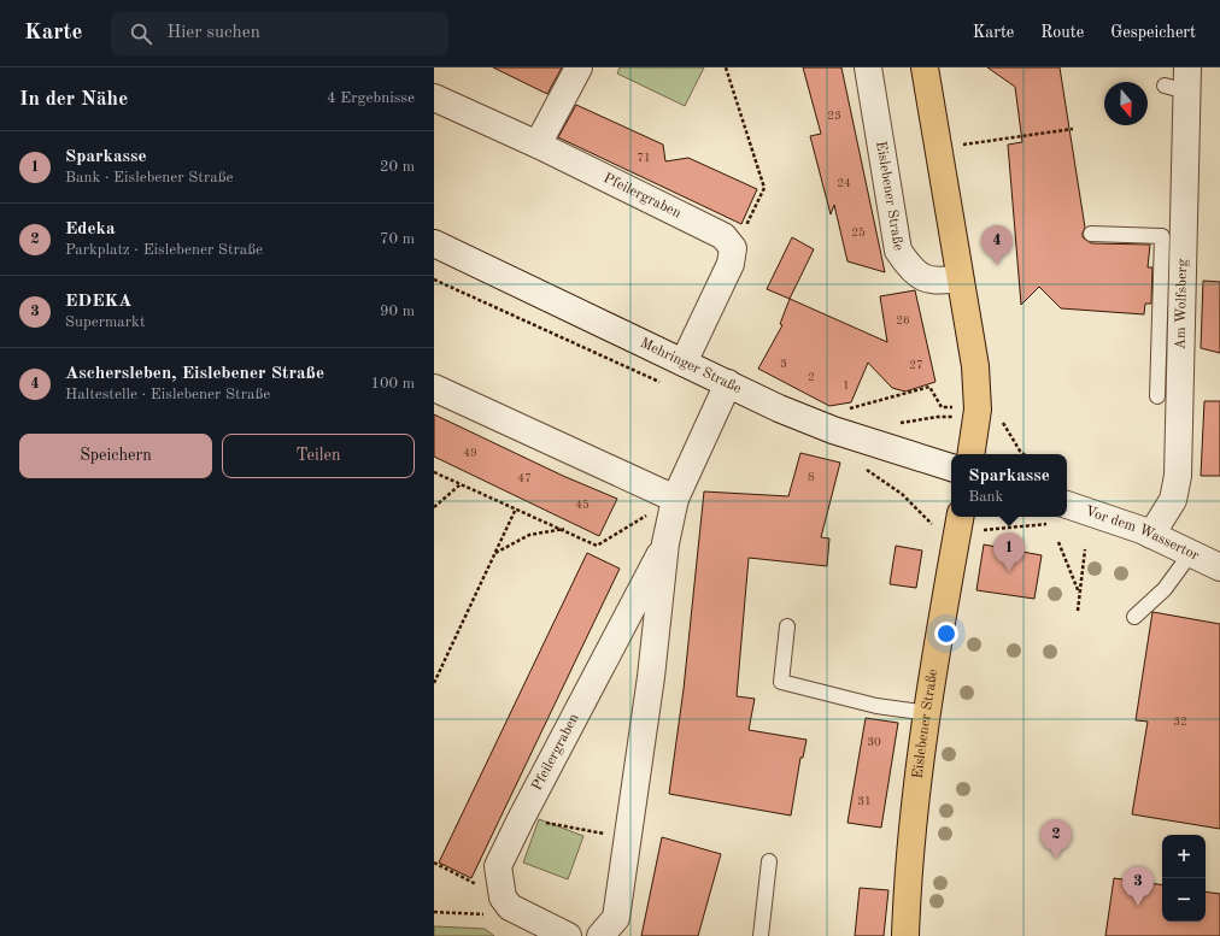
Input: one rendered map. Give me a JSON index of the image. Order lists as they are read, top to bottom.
{
  "streets": {
    "main road": ["Eislebener Straße"],
    "street": [
      "Pfeilergraben",
      "Am Wolfsberg",
      "Mehringer Straße",
      "Vor dem Wassertor"
    ]
  },
  "crossings": [
    ["Pfeilergraben", "Mehringer Straße"],
    ["Am Wolfsberg", "Vor dem Wassertor"]
  ],
  "house_numbers": [
    "23",
    "71",
    "24",
    "25",
    "26",
    "3",
    "27",
    "2",
    "1",
    "49",
    "8",
    "47",
    "45",
    "32",
    "30",
    "31"
  ],
  "north": "bottom",
  "page": {
    "header": "Karte",
    "search": "Hier suchen",
    "nav": ["Karte", "Route", "Gespeichert"],
    "heading": ["In der Nähe", "4 Ergebnisse"],
    "list": [
      {
        "mark": "1",
        "name": "Sparkasse",
        "note": "Bank · Eislebener Straße",
        "value": "20 m"
      },
      {
        "mark": "2",
        "name": "Edeka",
        "note": "Parkplatz · Eislebener Straße",
        "value": "70 m"
      },
      {
        "mark": "3",
        "name": "EDEKA",
        "note": "Supermarkt",
        "value": "90 m"
      },
      {
        "mark": "4",
        "name": "Aschersleben, Eislebener Straße",
        "note": "Haltestelle · Eislebener Straße",
        "value": "100 m"
      }
    ],
    "pins": [
      "4",
      "1",
      "2",
      "3"
    ],
    "buttons": ["Speichern", "Teilen"],
    "popup": ["Sparkasse", "Bank"],
    "map_buttons": ["+", "−"]
  }
}
